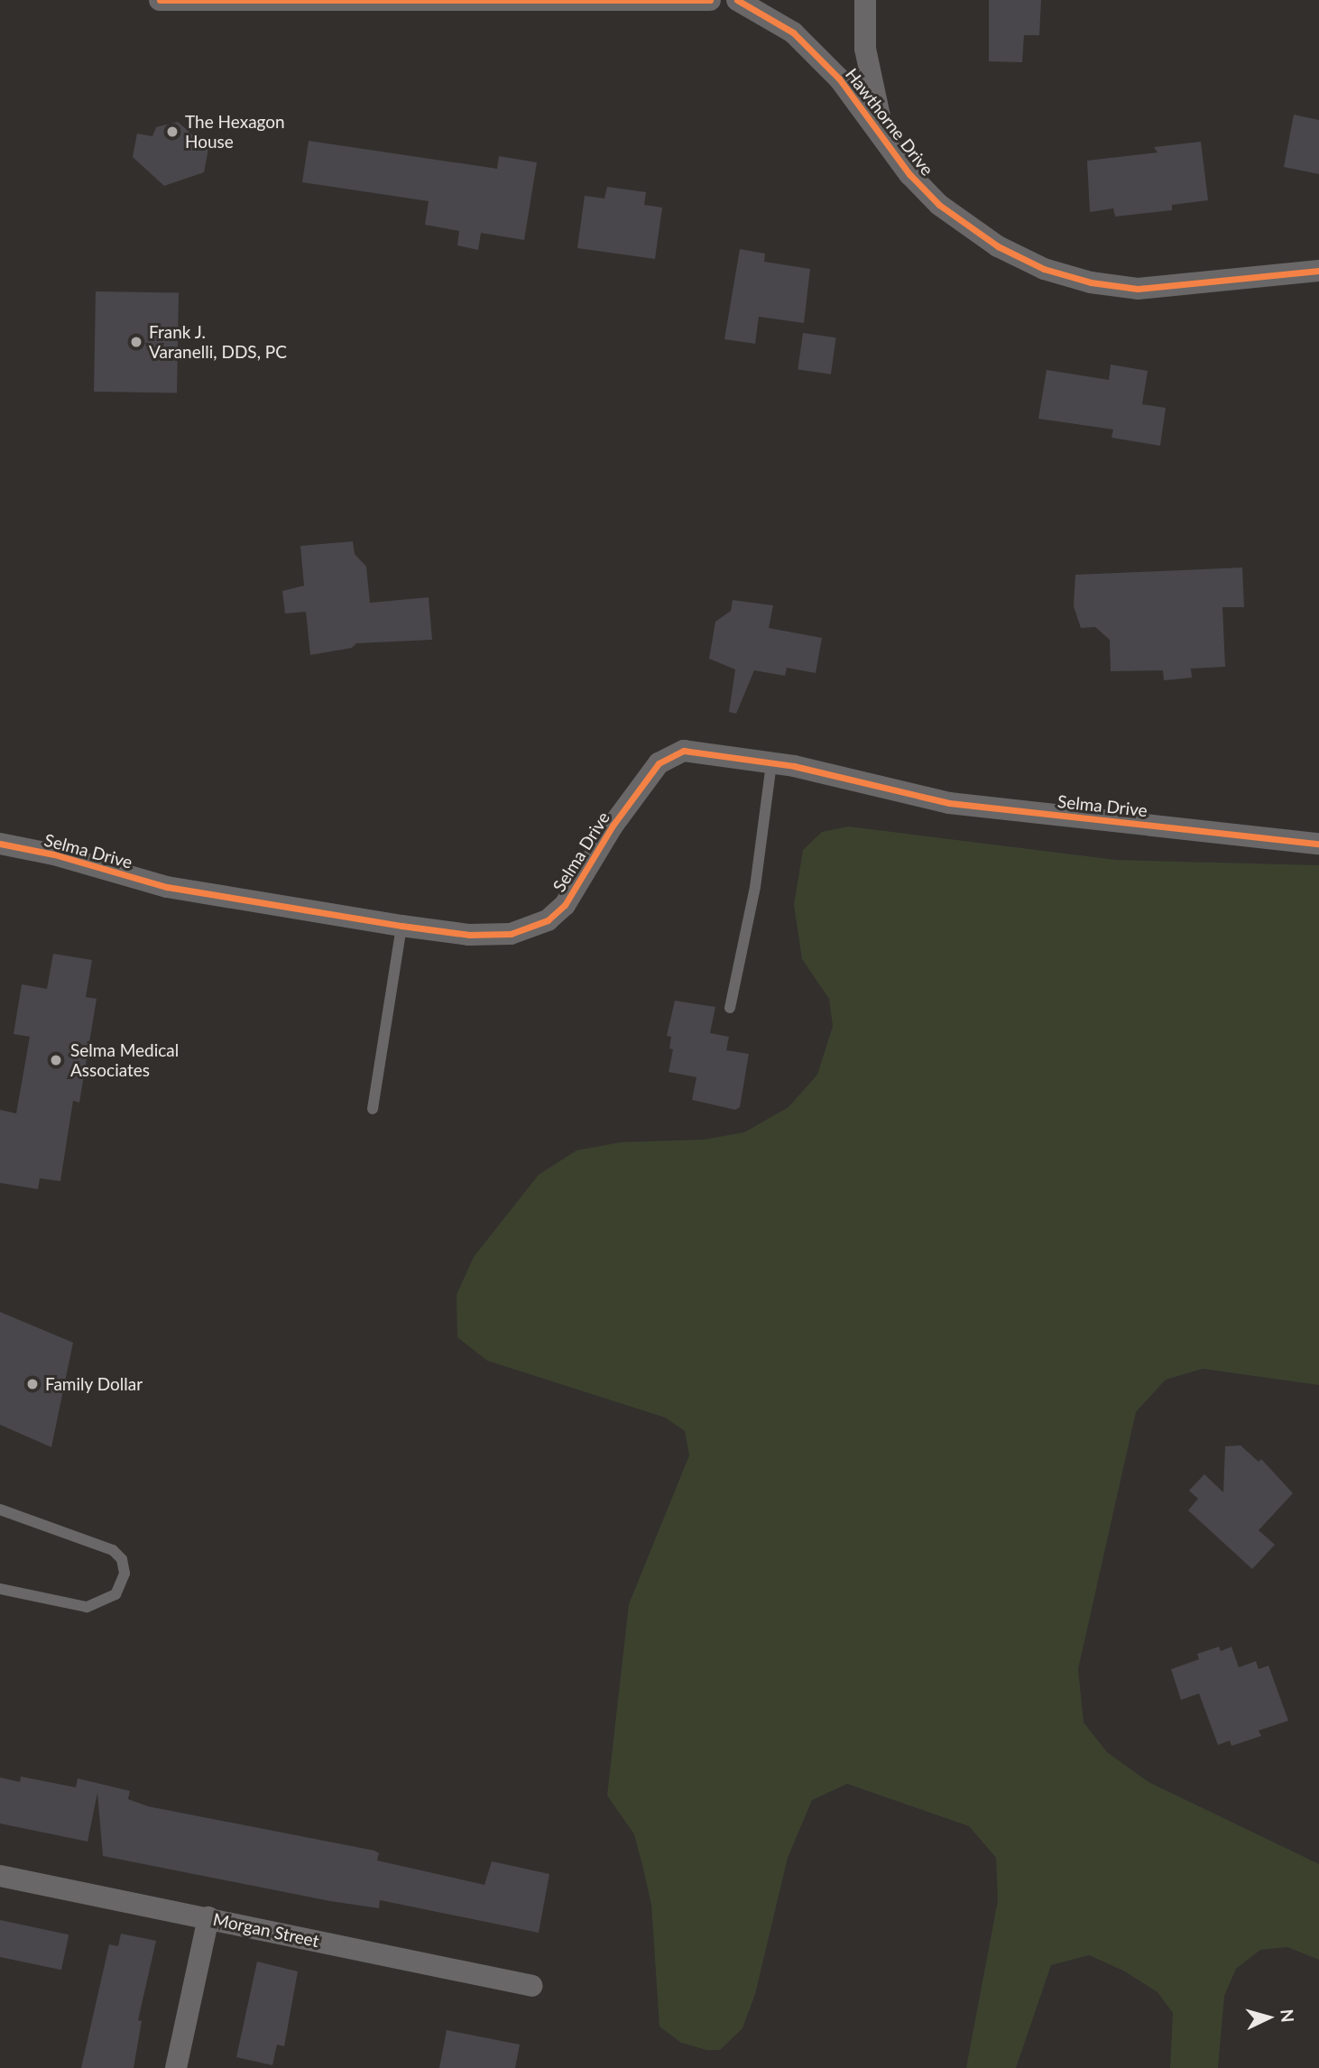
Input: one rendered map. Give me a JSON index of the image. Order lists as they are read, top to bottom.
{
  "streets": {
    "street": ["Hawthorne Drive", "Selma Drive", "Morgan Street"]
  },
  "places": [
    "The Hexagon House",
    "Frank J. Varanelli, DDS, PC",
    "Selma Medical Associates",
    "Family Dollar"
  ],
  "north": "right"
}
